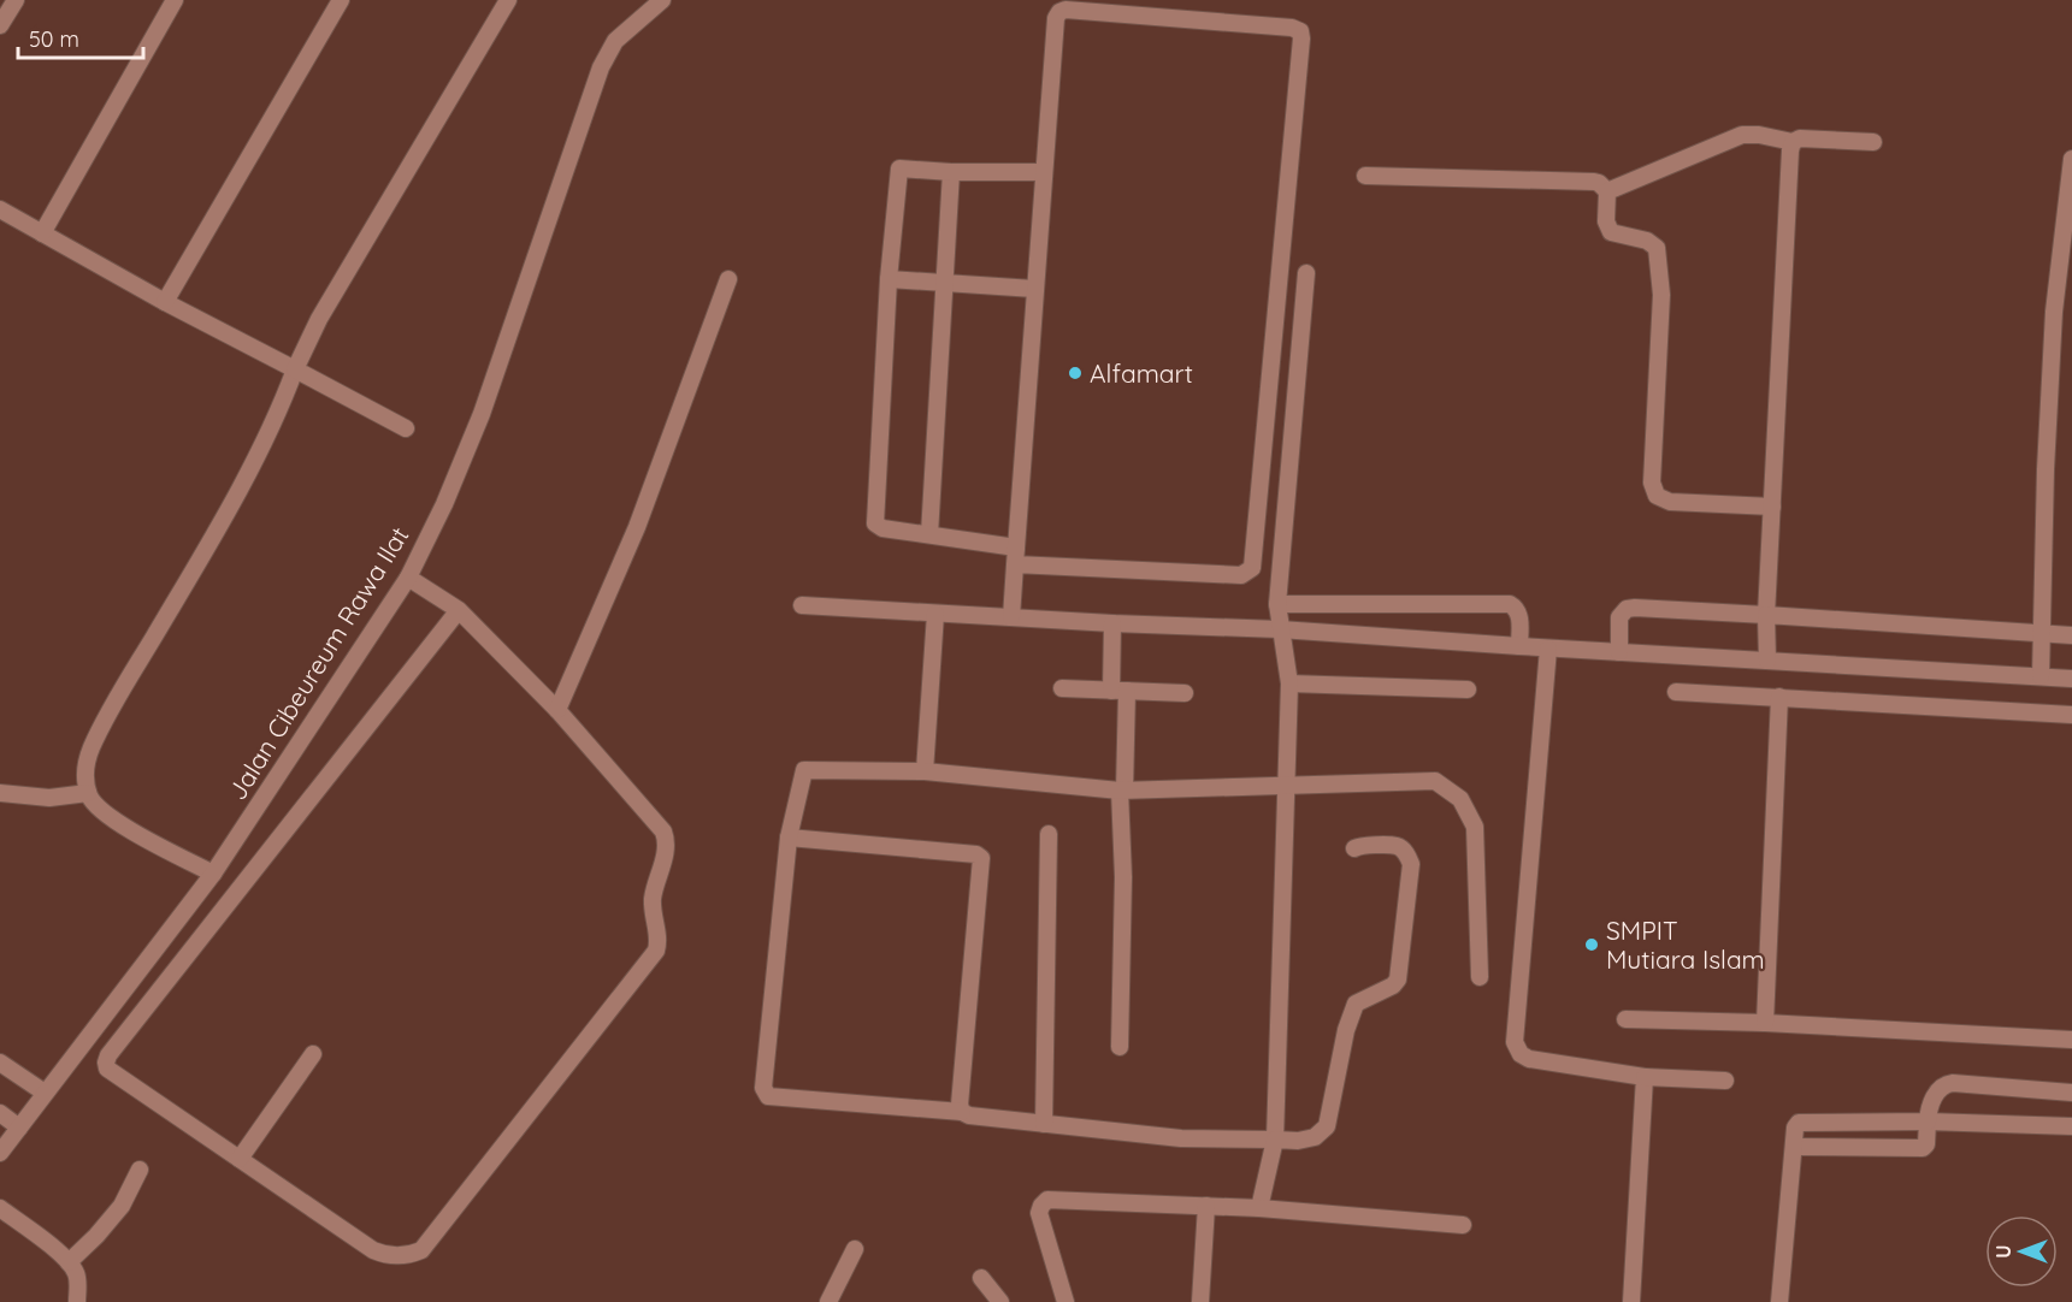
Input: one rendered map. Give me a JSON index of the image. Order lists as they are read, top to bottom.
{
  "streets": {
    "street": ["Jalan Cibeureum Rawa Ilat"]
  },
  "places": ["Alfamart", "SMPIT Mutiara Islam"],
  "scale_bar": "50 m",
  "north": "left"
}
